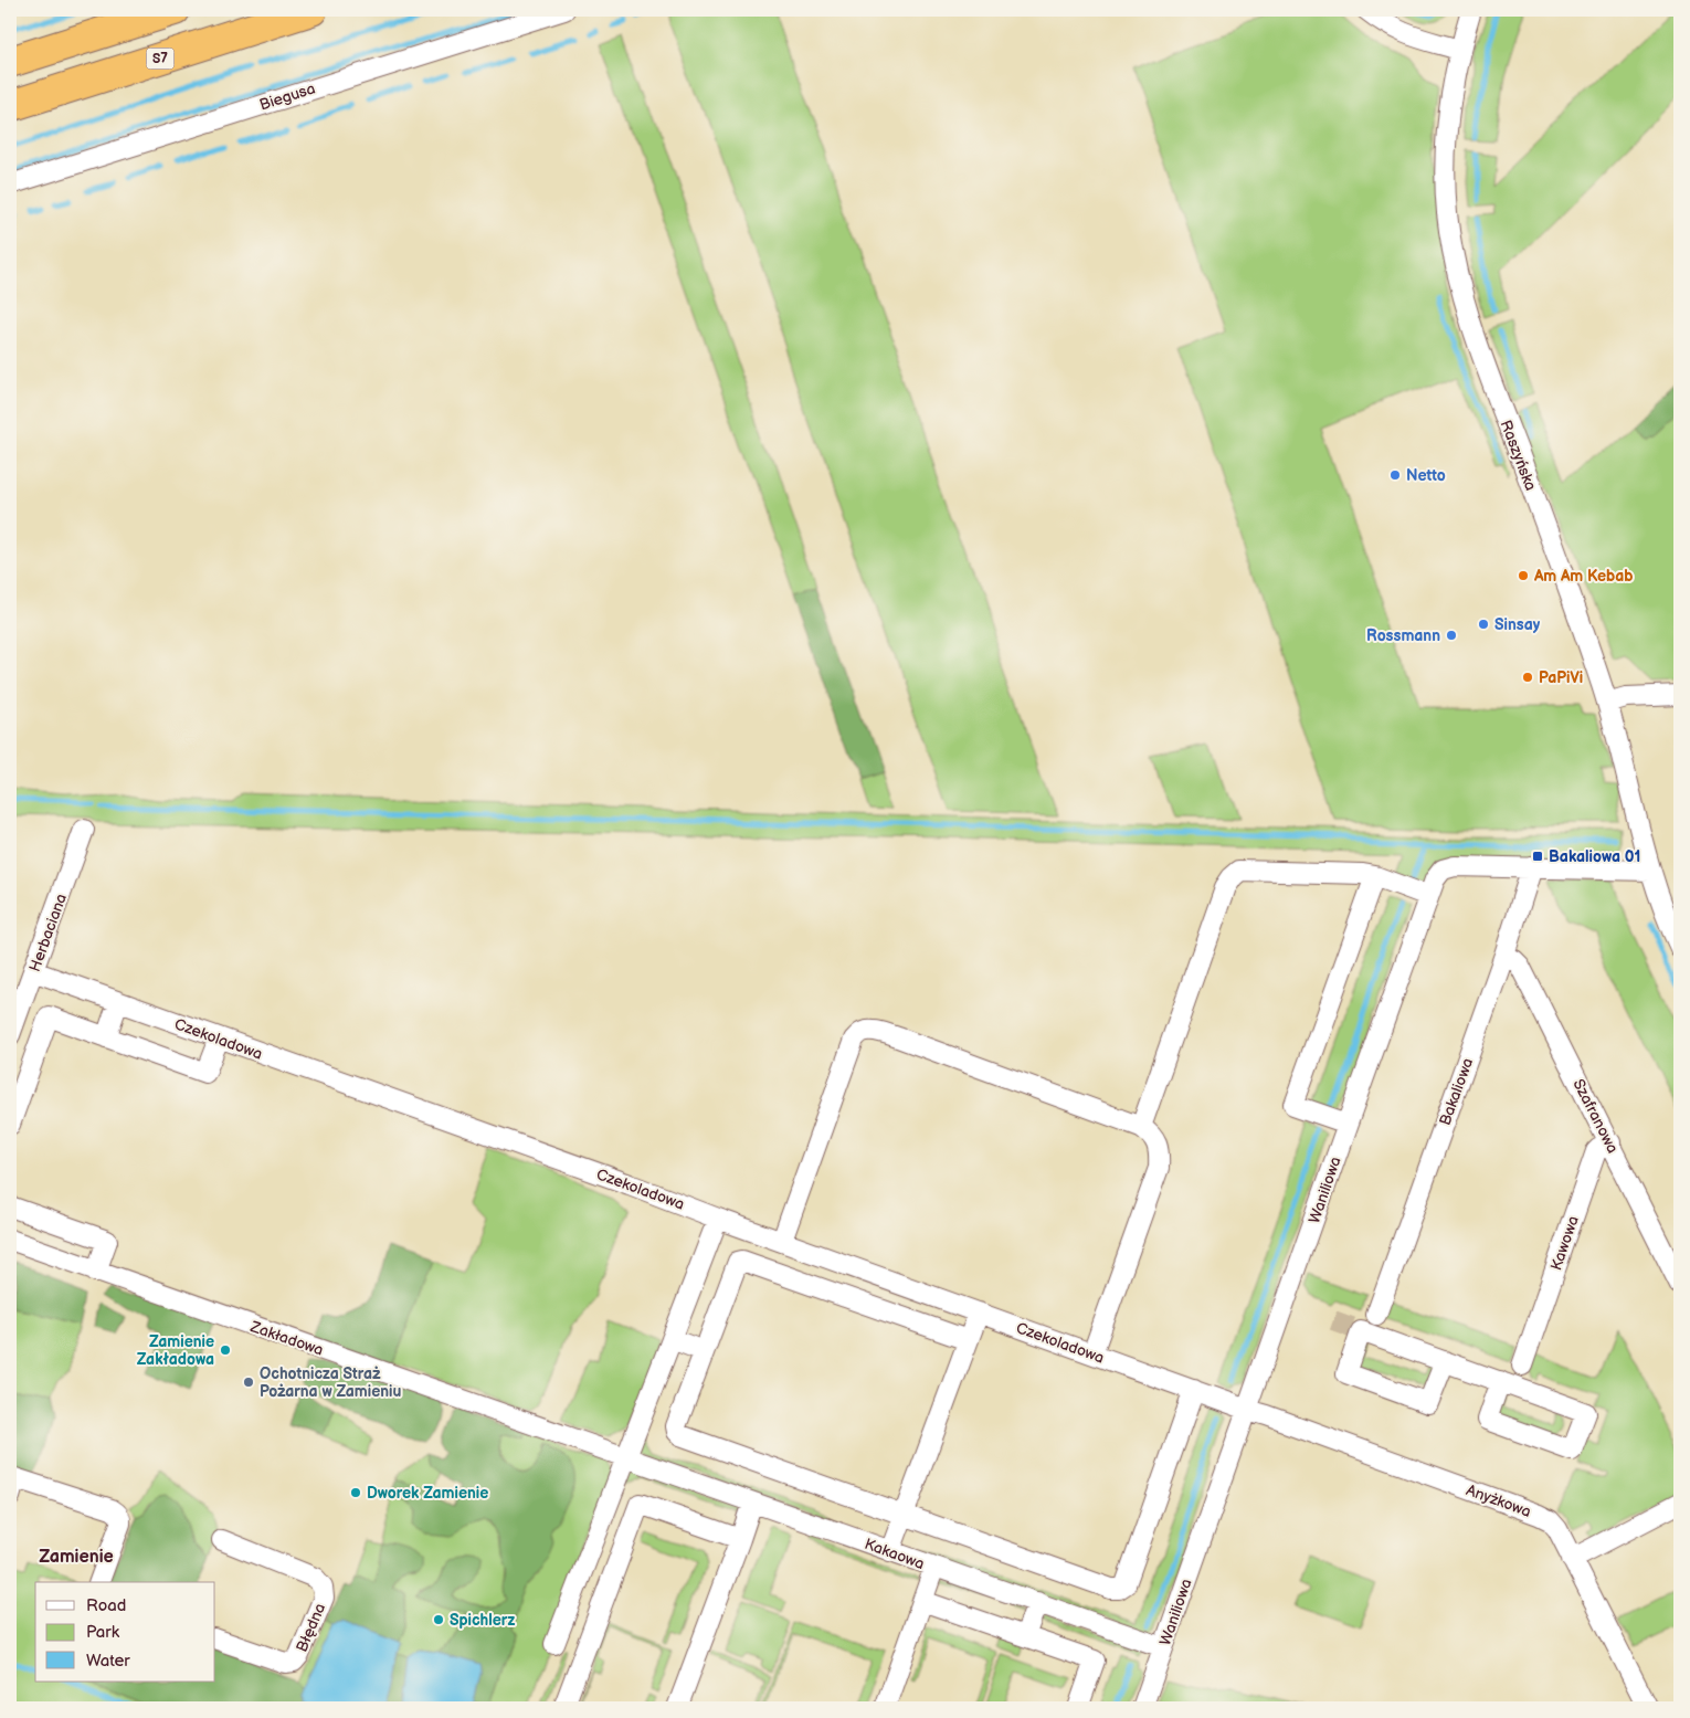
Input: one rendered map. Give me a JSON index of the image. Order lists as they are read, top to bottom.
{
  "streets": {
    "highway": ["S7"],
    "street": [
      "Biegusa",
      "Raszyńska",
      "Herbaciana",
      "Czekoladowa",
      "Bakaliowa",
      "Szafranowa",
      "Waniliowa",
      "Kawowa",
      "Zakładowa",
      "Anyżkowa",
      "Kakaowa",
      "Błędna"
    ]
  },
  "crossings": [
    ["Raszyńska", "Waniliowa"],
    ["Herbaciana", "Czekoladowa"],
    ["Czekoladowa", "Waniliowa"],
    ["Czekoladowa", "Anyżkowa"],
    ["Bakaliowa", "Szafranowa"],
    ["Bakaliowa", "Waniliowa"],
    ["Szafranowa", "Kawowa"],
    ["Waniliowa", "Anyżkowa"],
    ["Waniliowa", "Kakaowa"],
    ["Zakładowa", "Kakaowa"]
  ],
  "districts": ["Zamienie"],
  "places": {
    "other": [
      "Netto",
      "Am Am Kebab",
      "Sinsay",
      "Rossmann",
      "PaPiVi",
      "Zamienie Zakładowa",
      "Ochotnicza Straż Pożarna w Zamieniu",
      "Dworek Zamienie",
      "Spichlerz"
    ],
    "transit": ["Bakaliowa 01"]
  },
  "legend": ["Road", "Park", "Water"]
}
